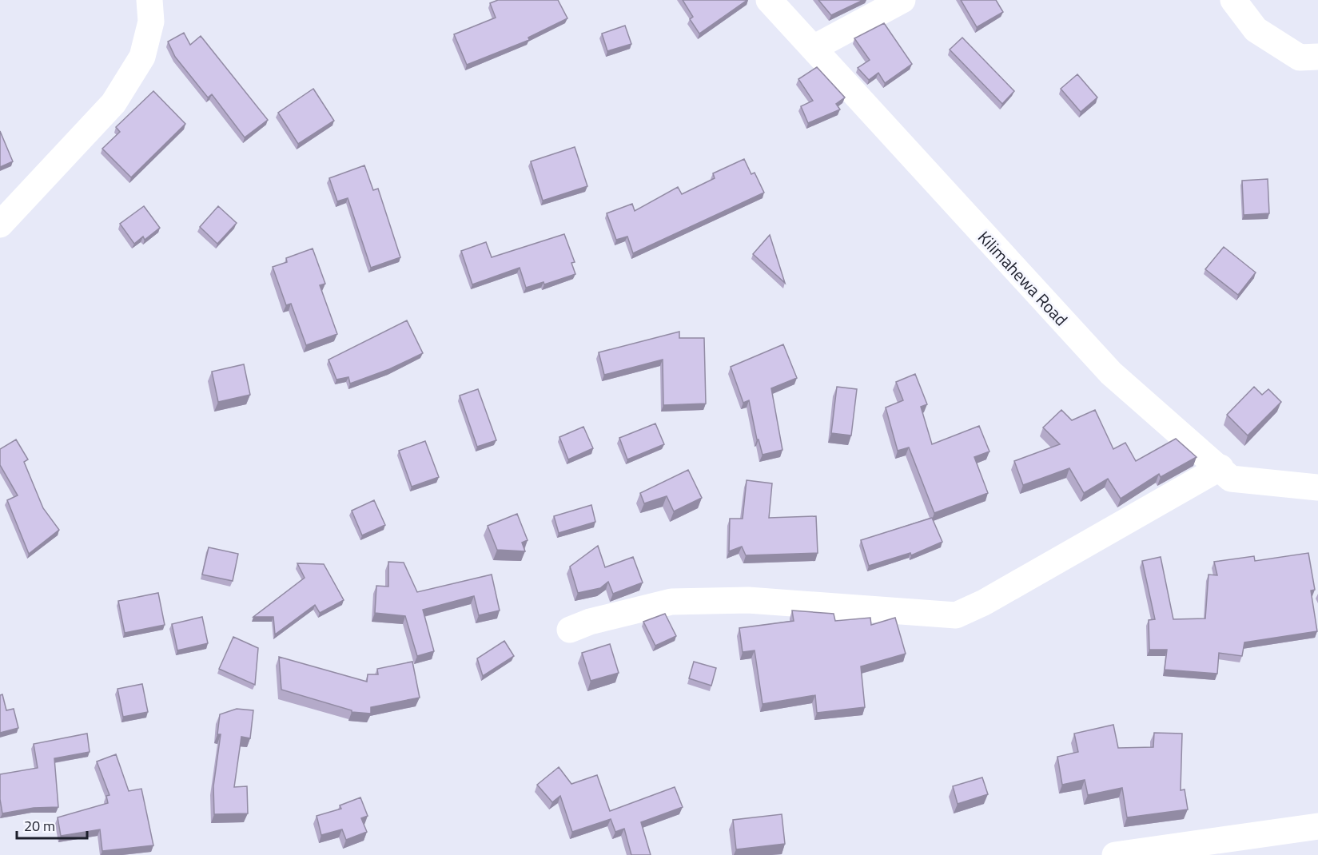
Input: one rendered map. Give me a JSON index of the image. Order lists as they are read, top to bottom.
{
  "streets": {
    "street": ["Kilimahewa Road"]
  },
  "scale_bar": "20 m"
}
